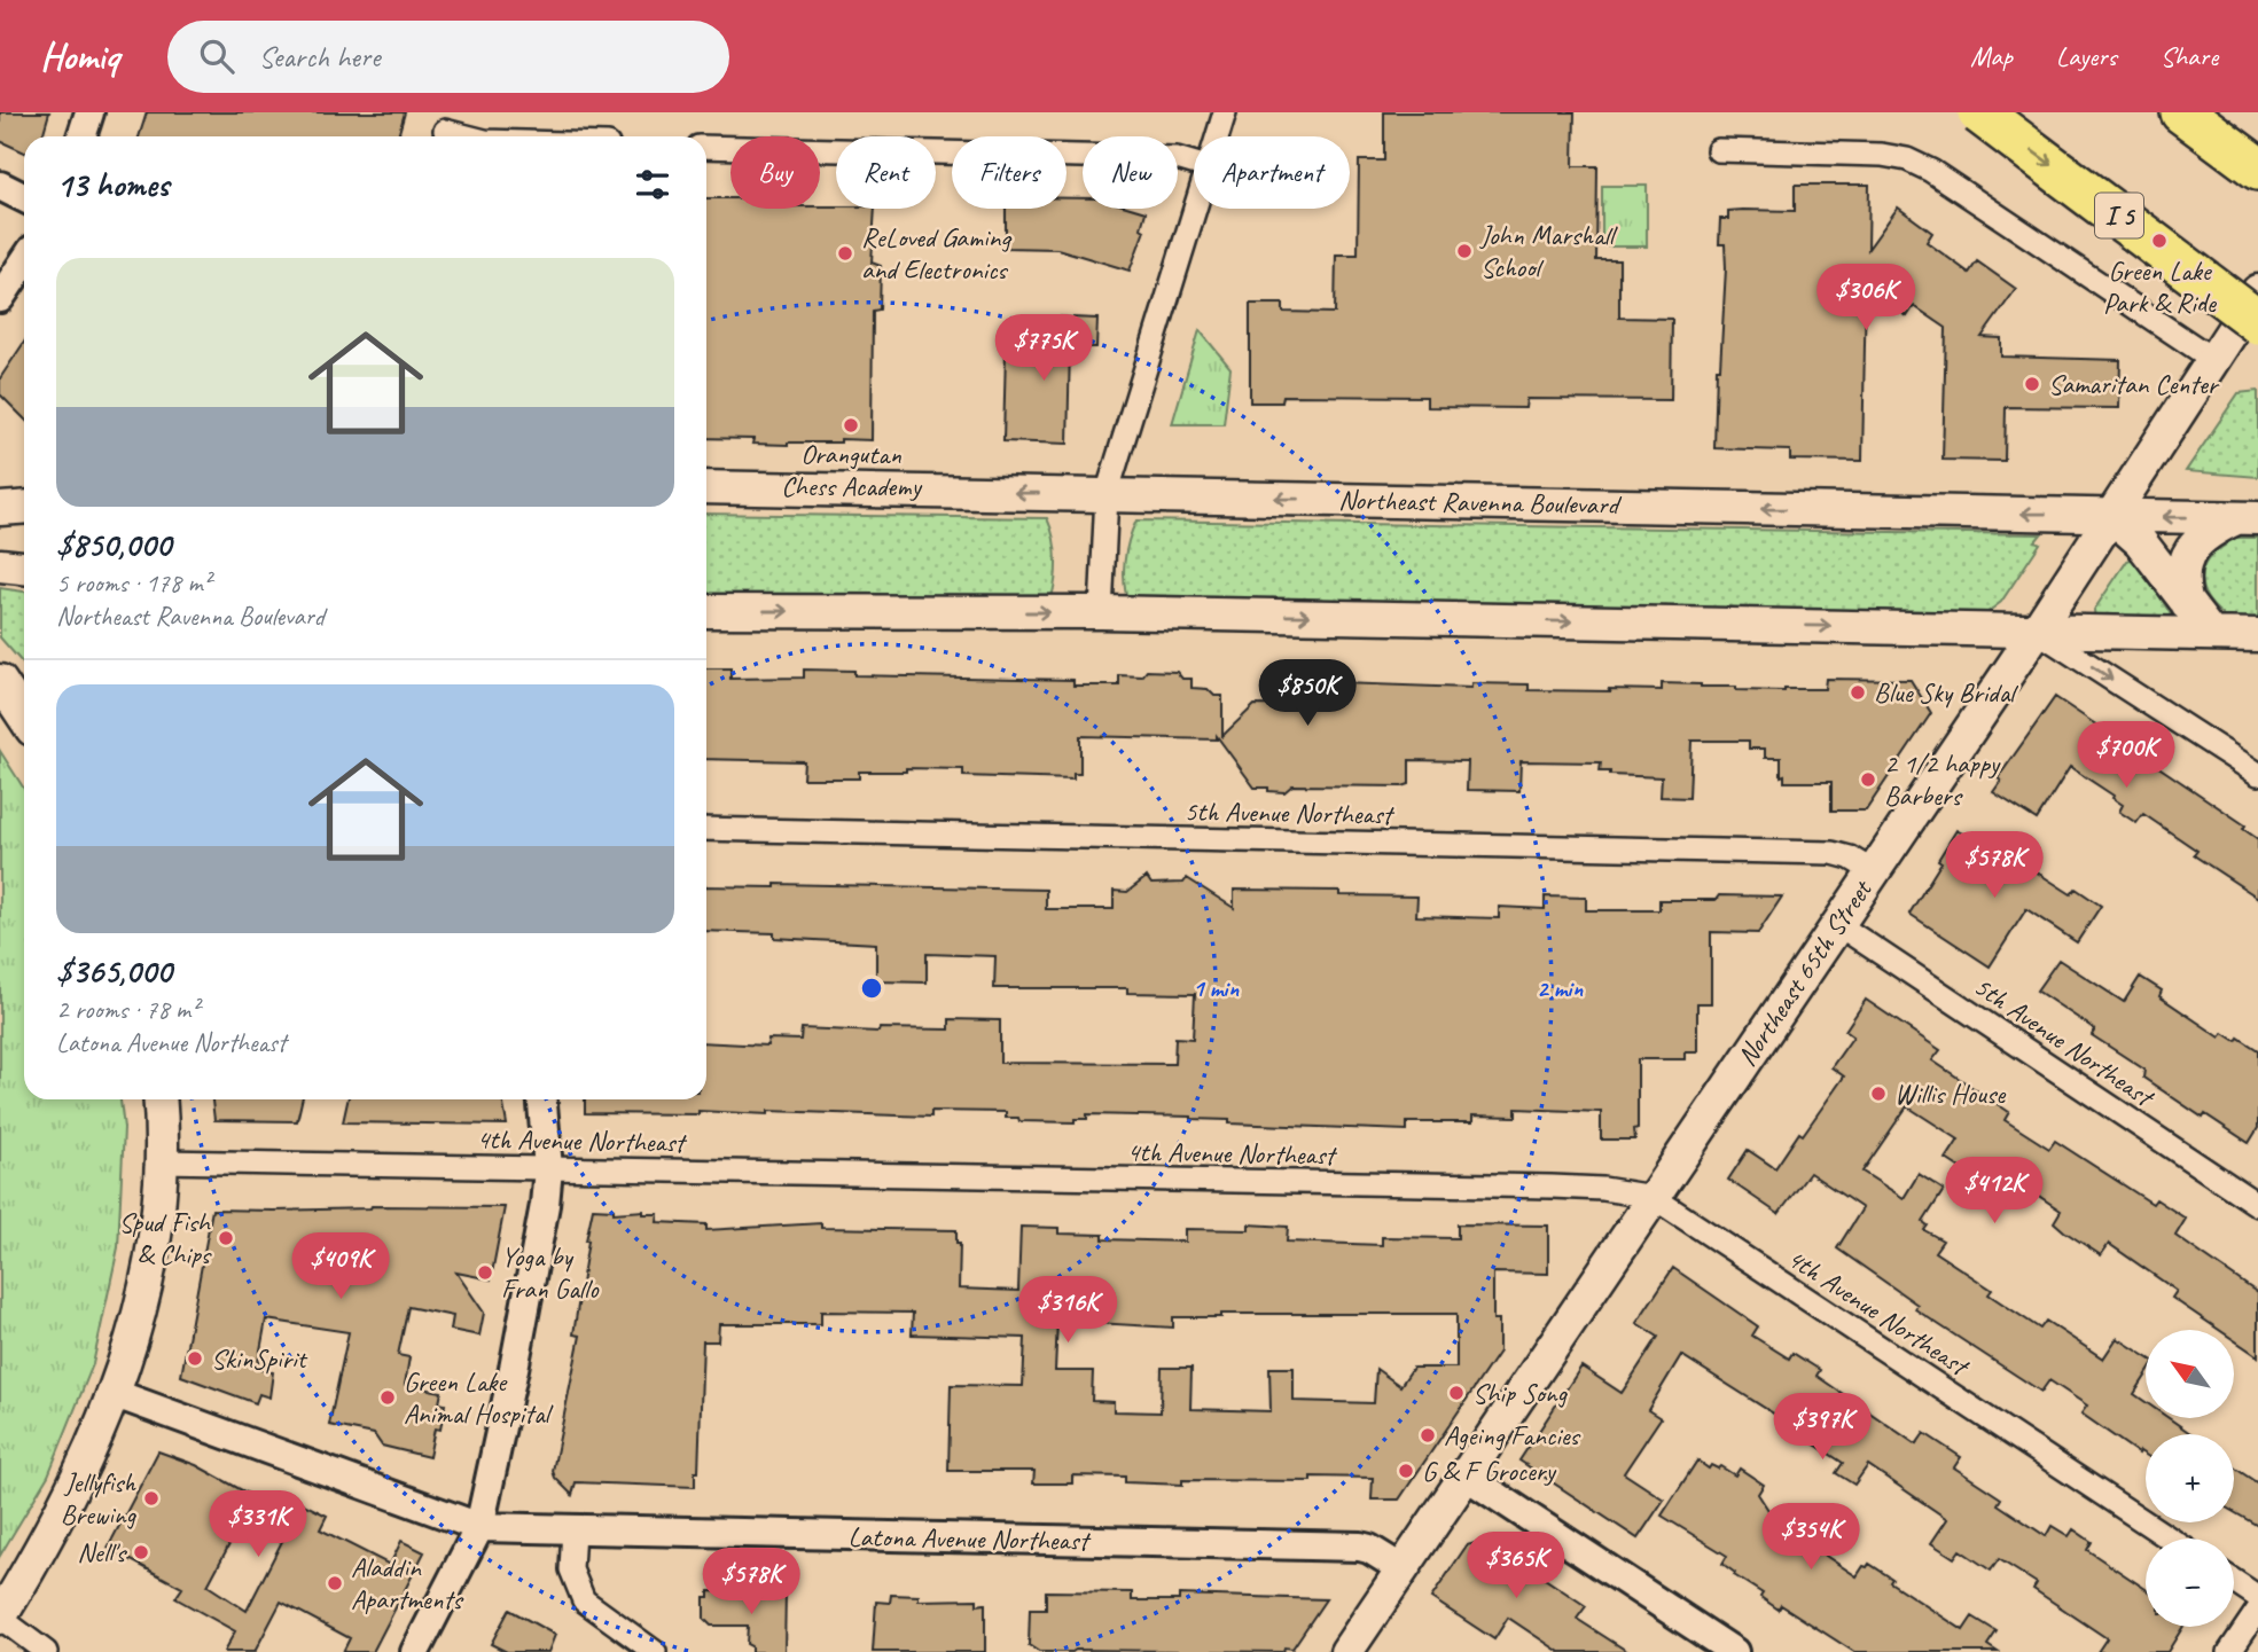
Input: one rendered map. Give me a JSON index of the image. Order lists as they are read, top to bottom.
{
  "streets": {
    "highway": ["I 5"],
    "main road": ["Northeast Ravenna Boulevard", "Northeast 65th Street"],
    "street": ["5th Avenue Northeast", "4th Avenue Northeast", "Latona Avenue Northeast"]
  },
  "crossings": [
    ["Northeast Ravenna Boulevard", "Northeast 65th Street"],
    ["5th Avenue Northeast", "Northeast 65th Street"],
    ["Northeast 65th Street", "4th Avenue Northeast"],
    ["Northeast 65th Street", "Latona Avenue Northeast"]
  ],
  "places": [
    "Green Lake Park & Ride",
    "John Marshall School",
    "ReLoved Gaming and Electronics",
    "Samaritan Center",
    "Orangutan Chess Academy",
    "Blue Sky Bridal",
    "2 1/2 happy Barbers",
    "Willis House",
    "Spud Fish & Chips",
    "Yoga by Fran Gallo",
    "SkinSpirit",
    "Ship Song",
    "Green Lake Animal Hospital",
    "Ageing Fancies",
    "G & F Grocery",
    "Jellyfish Brewing",
    "Nell's",
    "Aladdin Apartments"
  ],
  "north": "top left",
  "page": {
    "header": "Homiq",
    "search": "Search here",
    "nav": ["Map", "Layers", "Share"],
    "chip": [
      "Buy",
      "Rent",
      "Filters",
      "New",
      "Apartment"
    ],
    "heading": "13 homes",
    "list": [
      {
        "name": "$850,000",
        "note": "5 rooms · 178 m² · Northeast Ravenna Boulevard"
      },
      {
        "name": "$365,000",
        "note": "2 rooms · 78 m² · Latona Avenue Northeast"
      }
    ],
    "price": [
      "$306K",
      "$775K",
      "$850K",
      "$700K",
      "$578K",
      "$412K",
      "$409K",
      "$316K",
      "$397K",
      "$331K",
      "$354K",
      "$365K",
      "$578K"
    ],
    "map_buttons": ["+", "−"]
  },
  "rings": ["1 min", "2 min"]
}
